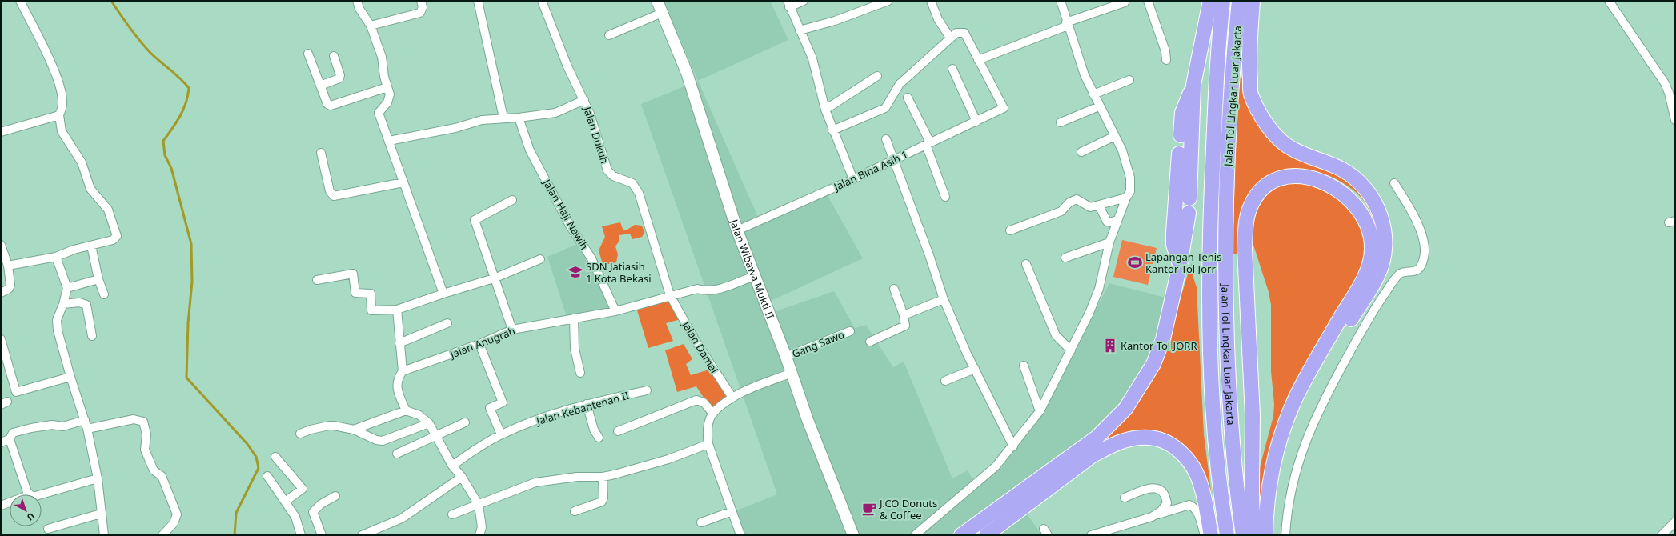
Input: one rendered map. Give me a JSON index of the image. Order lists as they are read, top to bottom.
{
  "streets": {
    "highway": ["Jalan Tol Lingkar Luar Jakarta"],
    "main road": ["Jalan Wibawa Mukti II"],
    "street": [
      "Jalan Dukuh",
      "Jalan Bina Asih 1",
      "Jalan Haji Nawih",
      "Jalan Anugrah",
      "Gang Sawo",
      "Jalan Damai",
      "Jalan Kebantenan II"
    ]
  },
  "crossings": [
    ["Jalan Dukuh", "Jalan Anugrah"],
    ["Jalan Dukuh", "Jalan Damai"],
    ["Jalan Bina Asih 1", "Jalan Wibawa Mukti II"],
    ["Jalan Haji Nawih", "Jalan Anugrah"],
    ["Jalan Wibawa Mukti II", "Jalan Anugrah"],
    ["Jalan Wibawa Mukti II", "Gang Sawo"],
    ["Jalan Anugrah", "Jalan Damai"]
  ],
  "places": {
    "sports": ["Lapangan Tenis Kantor Tol Jorr"],
    "school or university": ["SDN Jatiasih 1 Kota Bekasi"],
    "building": ["Kantor Tol JORR"],
    "cafe": ["J.CO Donuts & Coffee"]
  },
  "north": "bottom right"
}
